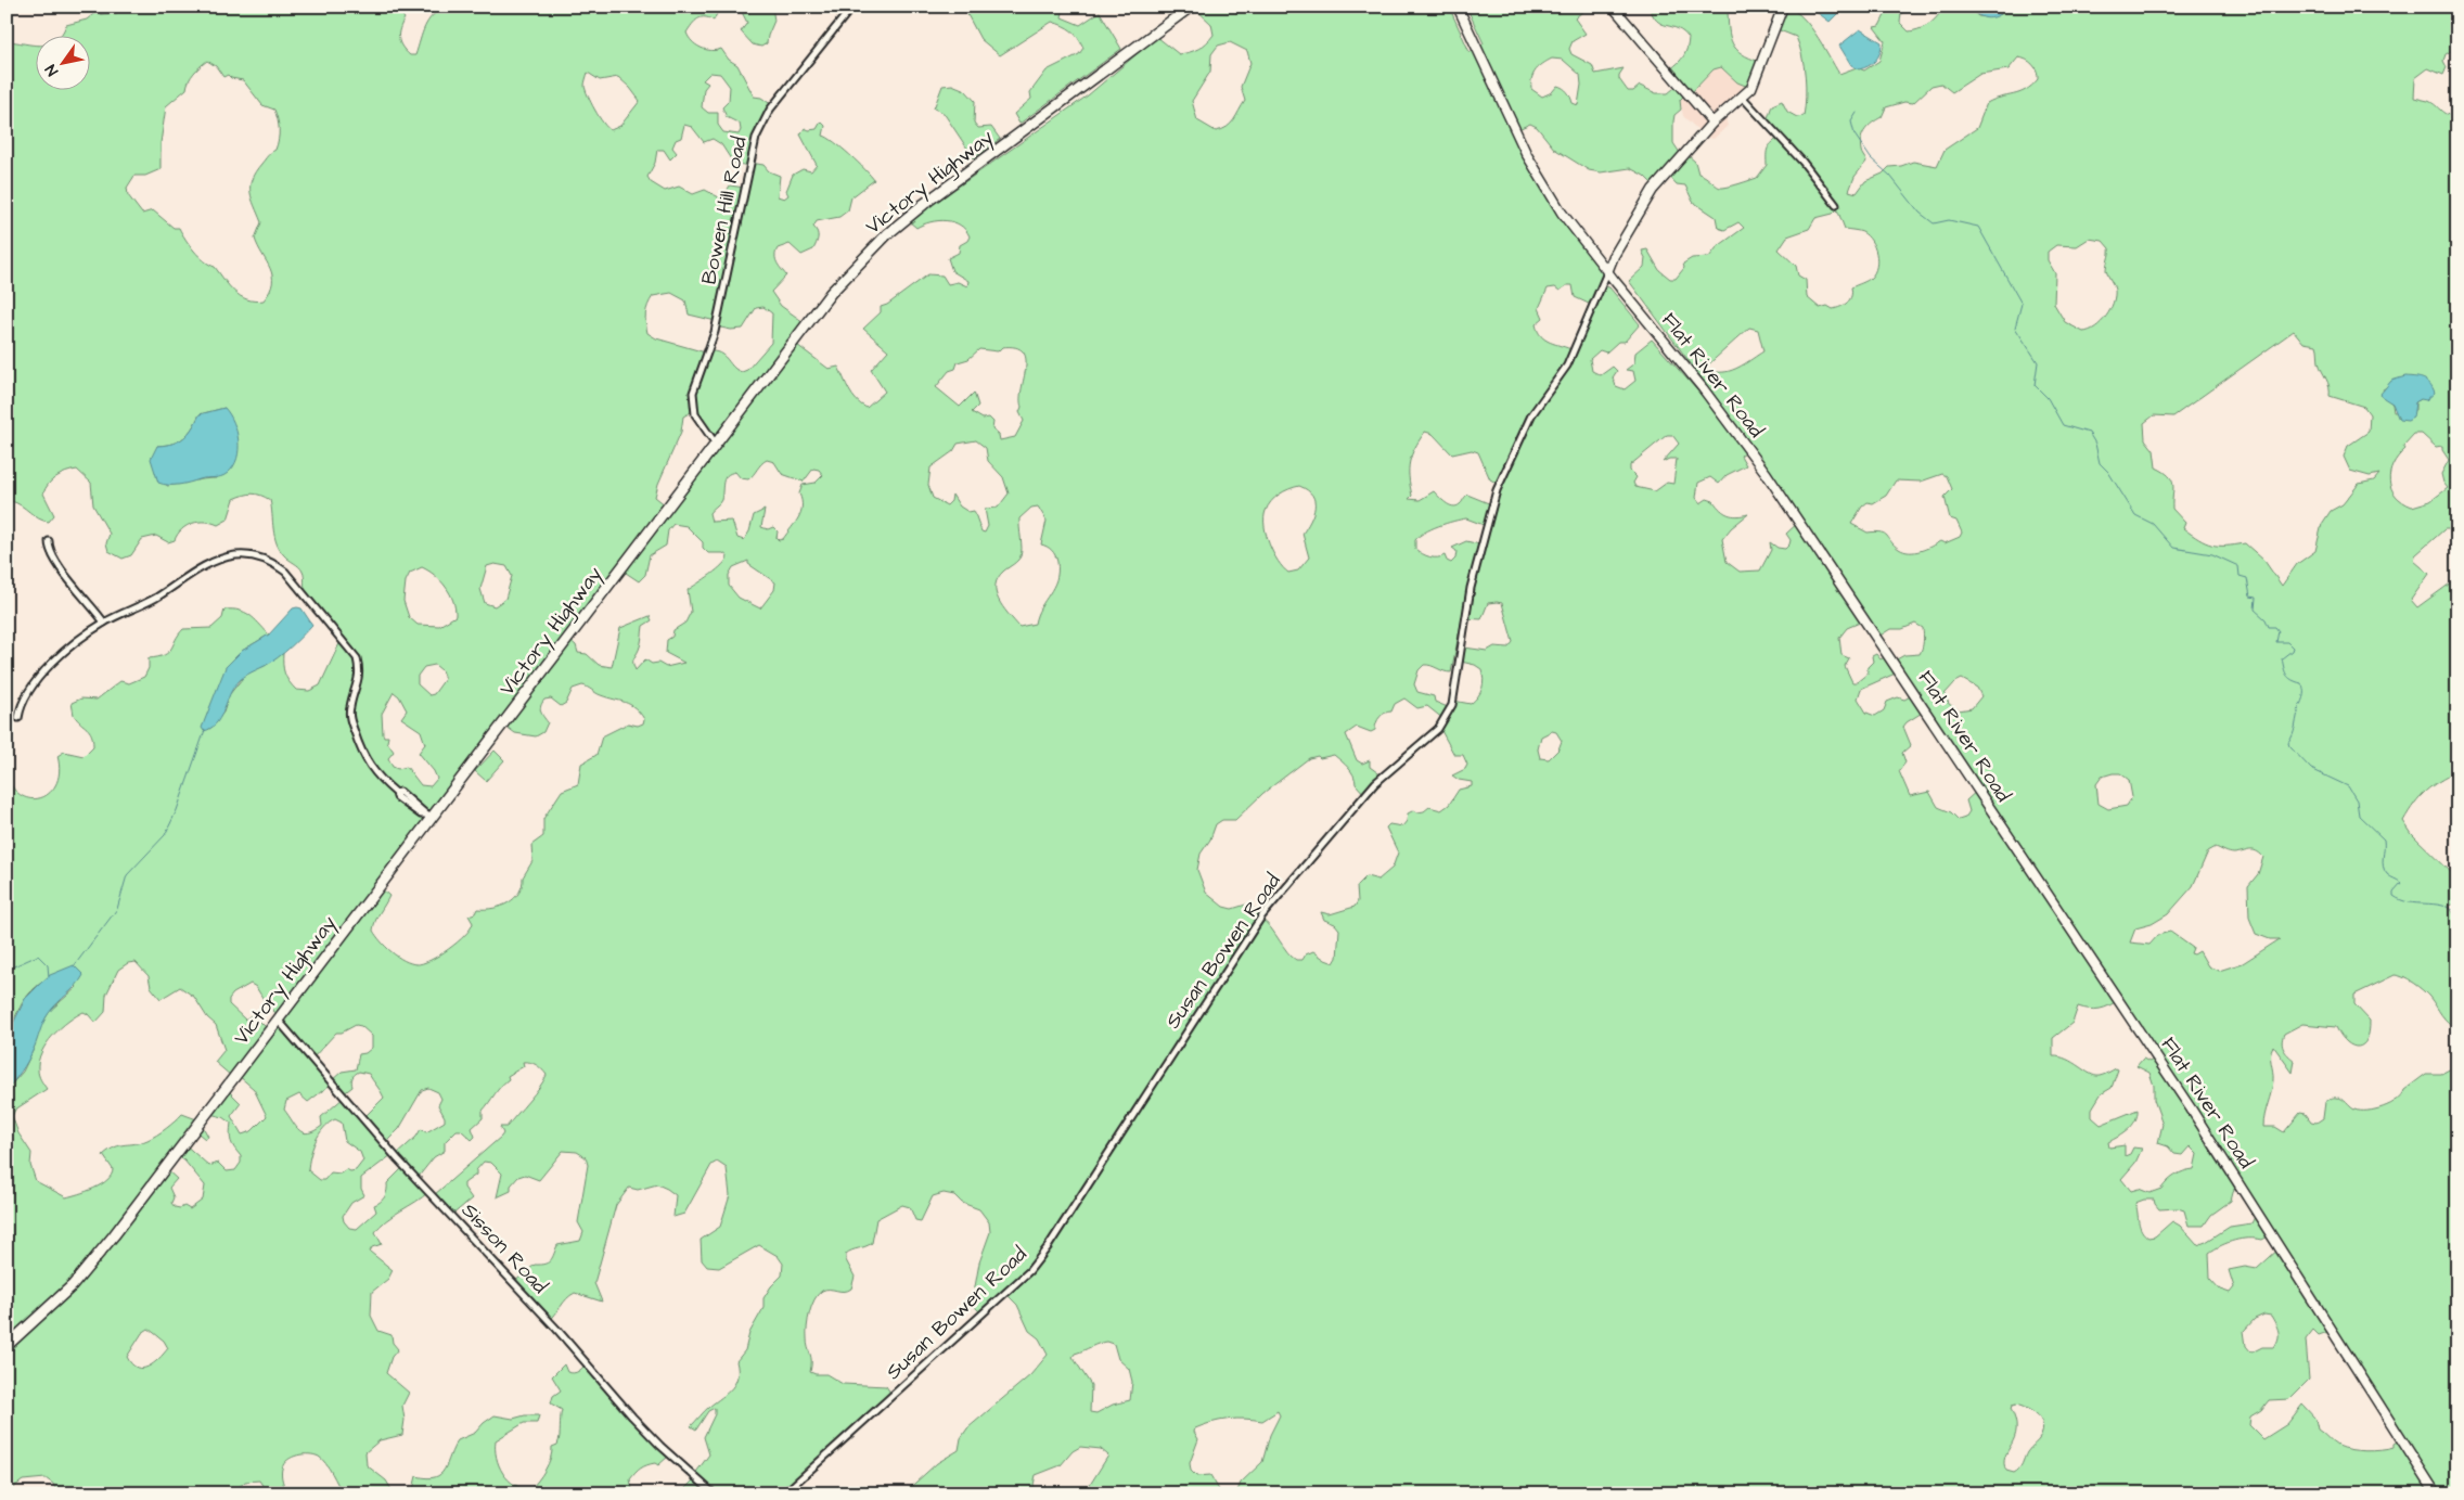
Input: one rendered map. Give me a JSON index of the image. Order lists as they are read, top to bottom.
{
  "streets": {
    "main road": ["Victory Highway", "Flat River Road"],
    "street": ["Bowen Hill Road", "Susan Bowen Road", "Sisson Road"]
  },
  "crossings": [
    ["Victory Highway", "Bowen Hill Road"],
    ["Victory Highway", "Sisson Road"],
    ["Flat River Road", "Susan Bowen Road"]
  ],
  "north": "bottom left"
}
